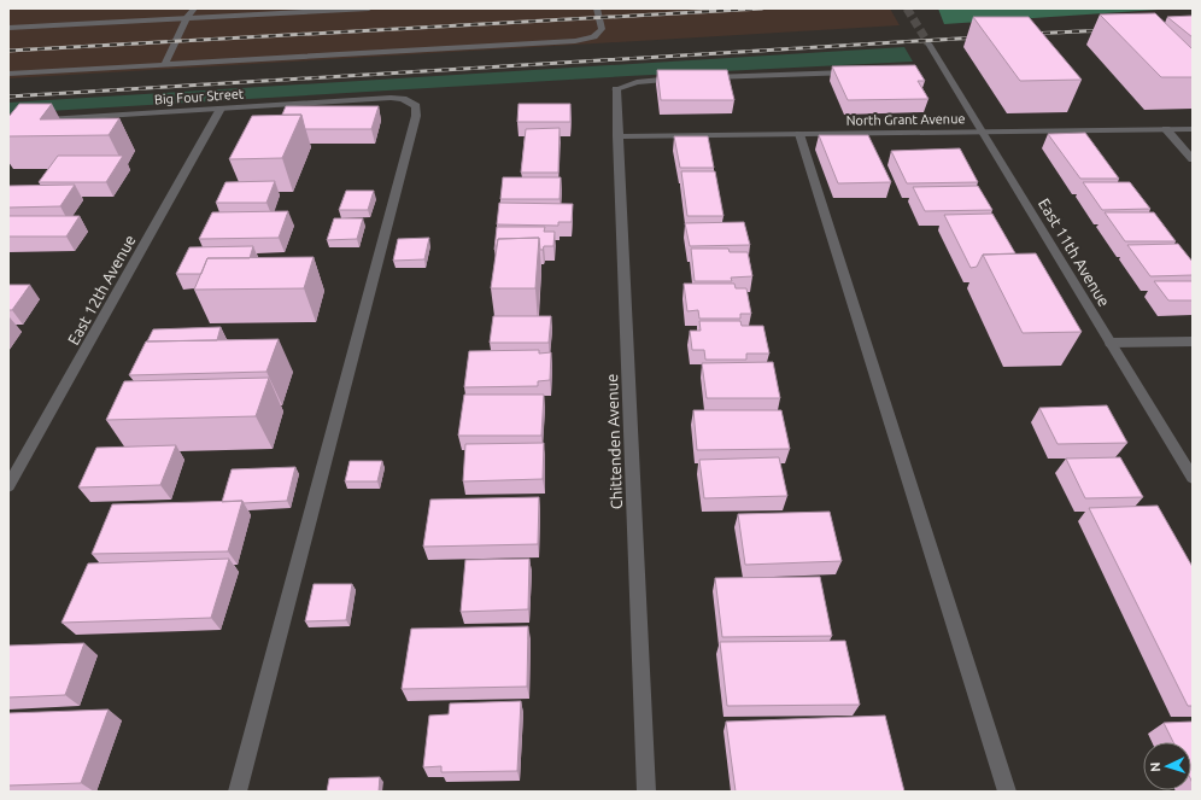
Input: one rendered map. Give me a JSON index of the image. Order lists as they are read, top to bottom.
{
  "streets": {
    "street": [
      "Big Four Street",
      "North Grant Avenue",
      "East 11th Avenue",
      "East 12th Avenue",
      "Chittenden Avenue"
    ]
  },
  "crossings": [
    ["Big Four Street", "East 12th Avenue"],
    ["North Grant Avenue", "East 11th Avenue"],
    ["North Grant Avenue", "Chittenden Avenue"]
  ],
  "north": "left"
}
